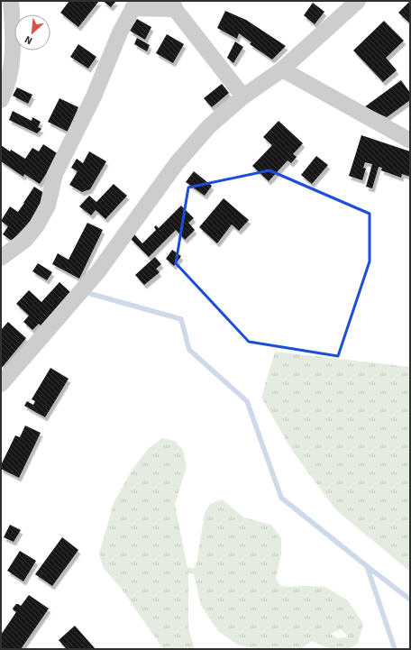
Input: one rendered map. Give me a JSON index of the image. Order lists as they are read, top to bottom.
{
  "north": "bottom left"
}
